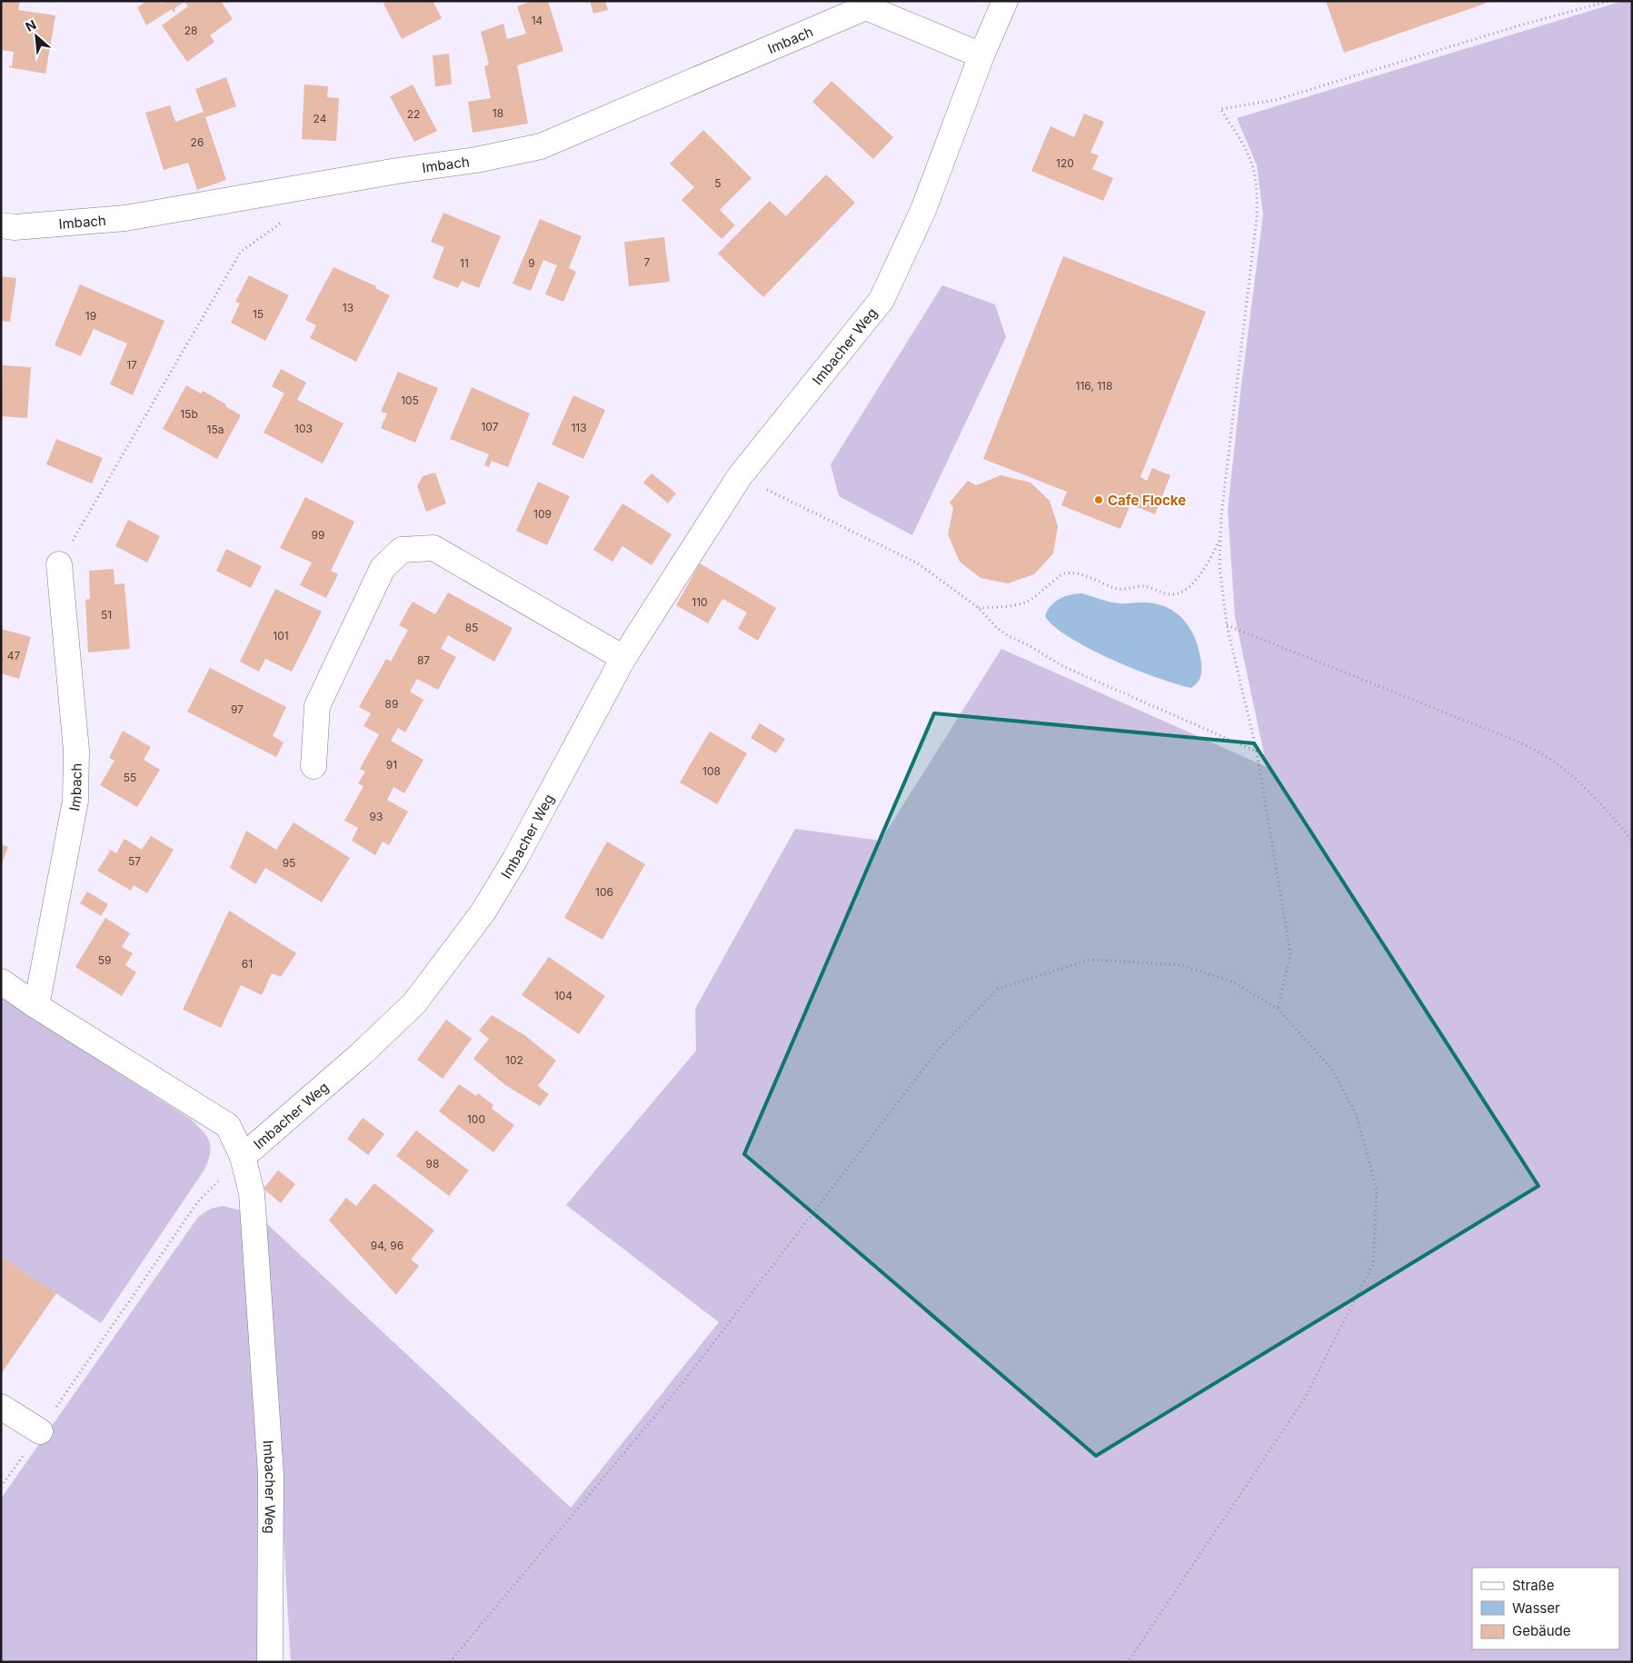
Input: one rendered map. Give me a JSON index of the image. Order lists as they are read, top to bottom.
{
  "streets": {
    "street": ["Imbach", "Imbacher Weg"]
  },
  "crossings": [
    ["Imbach", "Imbacher Weg"]
  ],
  "places": ["Cafe Flocke"],
  "house_numbers": [
    "14",
    "28",
    "18",
    "22",
    "24",
    "26",
    "120",
    "5",
    "7",
    "11",
    "9",
    "13",
    "15",
    "19",
    "17",
    "116, 118",
    "105",
    "15b",
    "107",
    "113",
    "103",
    "15a",
    "109",
    "99",
    "110",
    "51",
    "85",
    "101",
    "47",
    "87",
    "89",
    "97",
    "91",
    "108",
    "55",
    "93",
    "57",
    "95",
    "106",
    "59",
    "61",
    "104",
    "102",
    "100",
    "98",
    "94, 96"
  ],
  "legend": ["Straße", "Wasser", "Gebäude"],
  "north": "top left"
}
